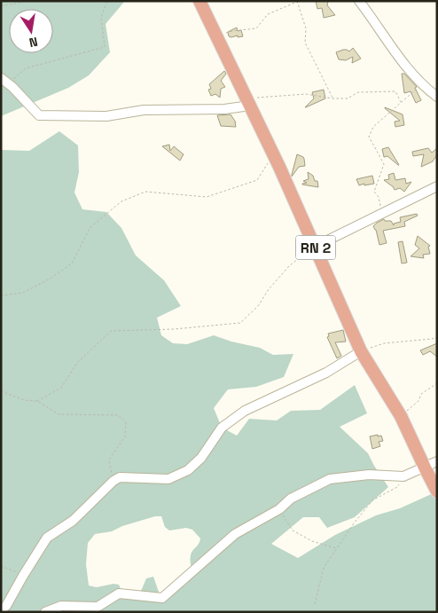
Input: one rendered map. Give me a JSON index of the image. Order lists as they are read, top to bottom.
{
  "streets": {
    "main road": ["RN 2"]
  },
  "north": "bottom"
}
